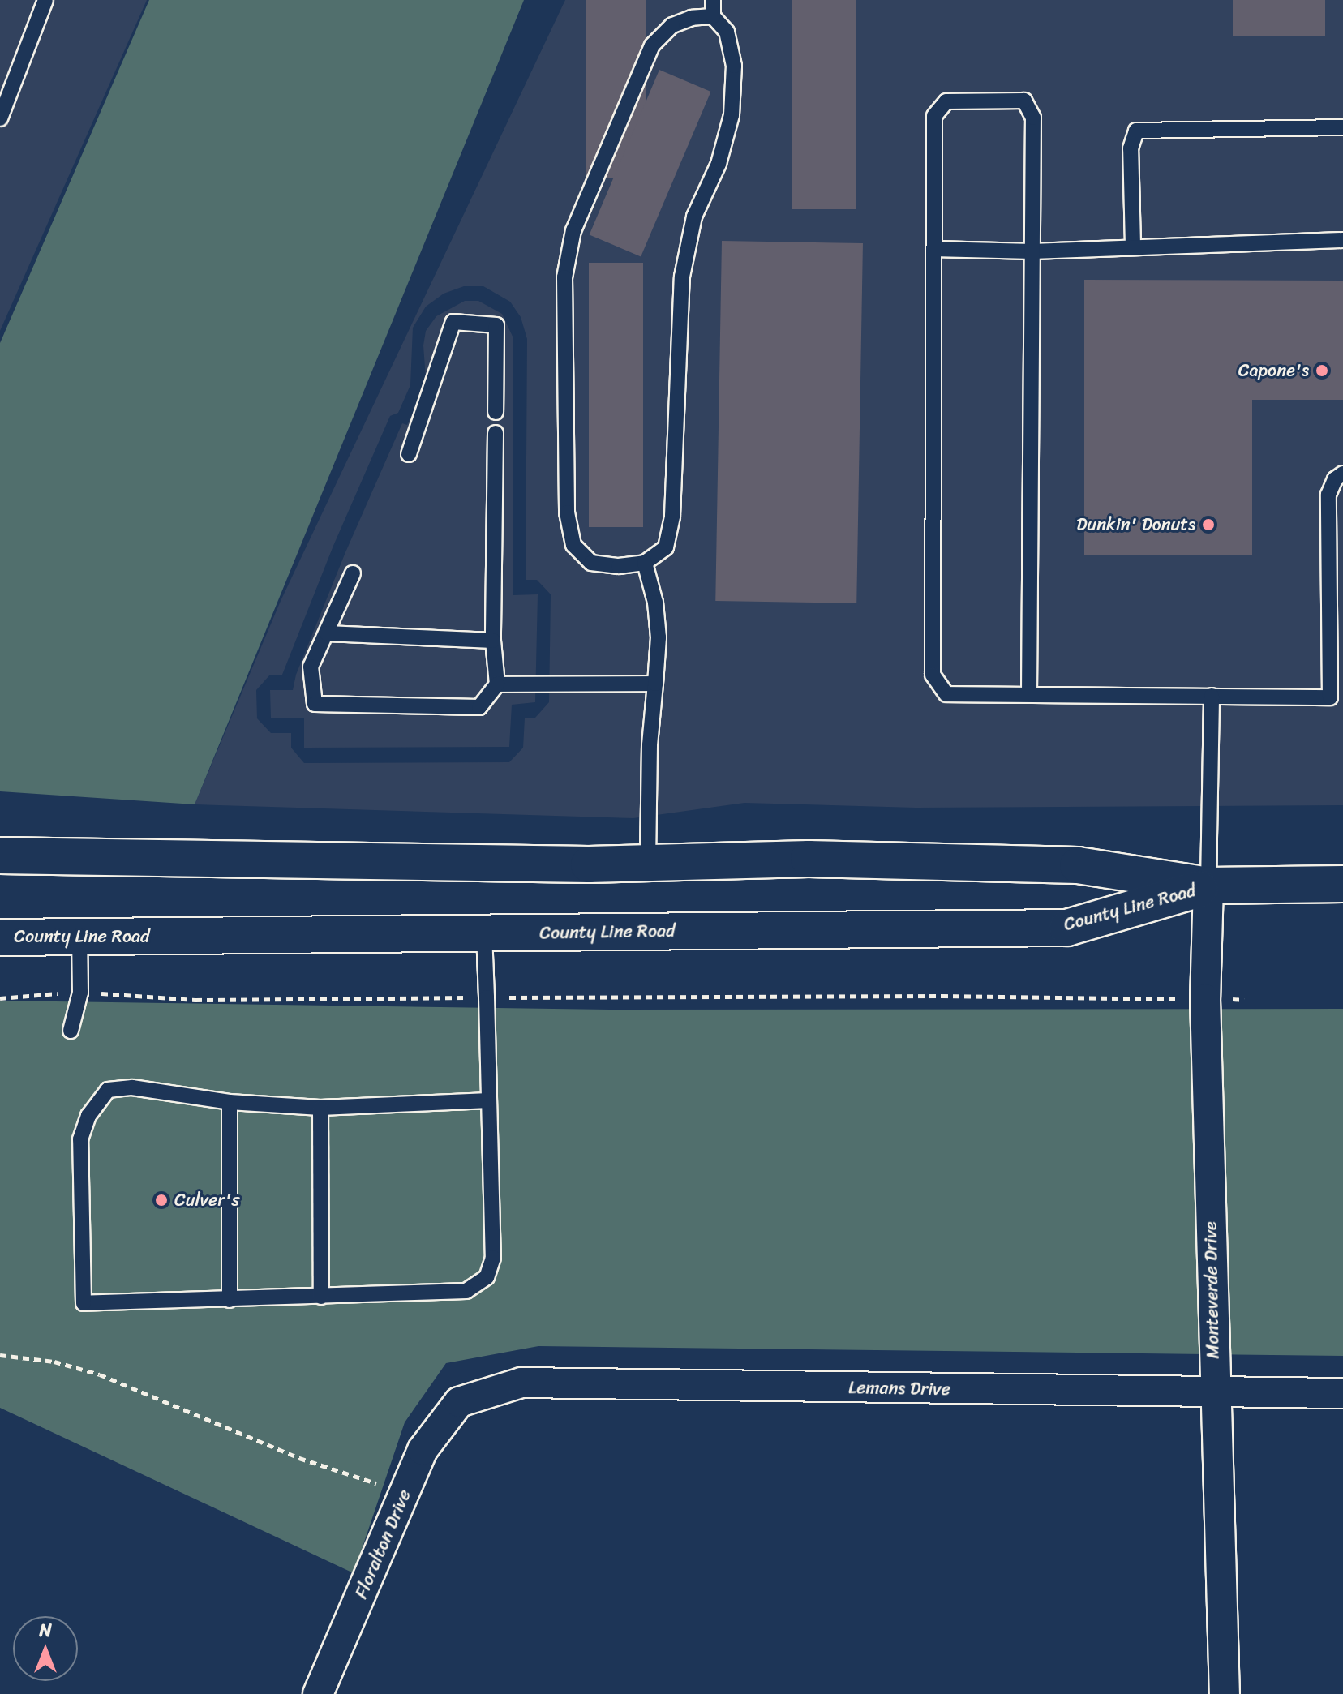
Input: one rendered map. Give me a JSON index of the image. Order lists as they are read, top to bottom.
{
  "streets": {
    "main road": ["County Line Road"],
    "street": ["Monteverde Drive", "Lemans Drive", "Floralton Drive"]
  },
  "crossings": [
    ["County Line Road", "Monteverde Drive"],
    ["Monteverde Drive", "Lemans Drive"],
    ["Lemans Drive", "Floralton Drive"]
  ],
  "places": ["Capone's", "Dunkin' Donuts", "Culver's"],
  "north": "top"
}
